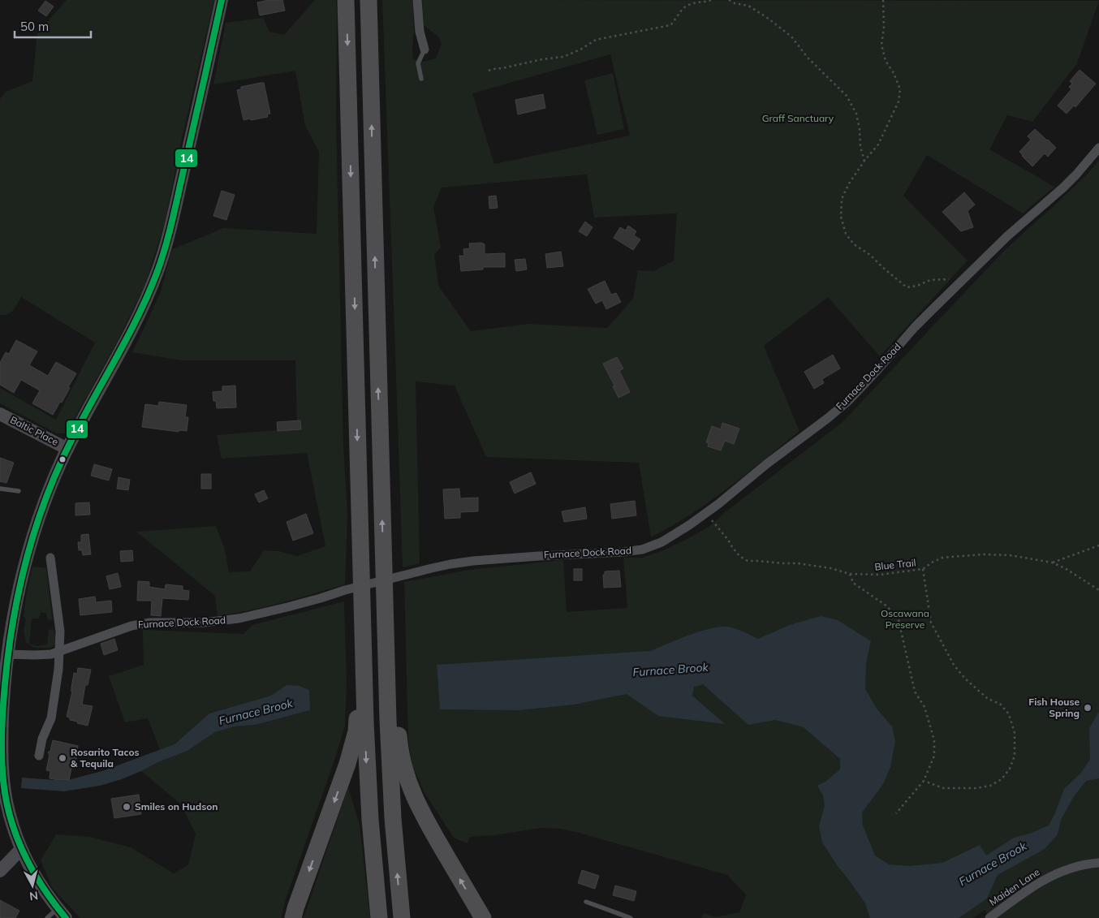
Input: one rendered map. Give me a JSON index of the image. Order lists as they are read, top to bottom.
{
  "streets": {
    "main road": ["Baltic Place"],
    "street": ["Furnace Dock Road", "Maiden Lane"],
    "path": ["Blue Trail"]
  },
  "crossings": [
    ["Furnace Dock Road", "Blue Trail"]
  ],
  "water": ["Furnace Brook"],
  "parks": ["Graff Sanctuary", "Oscawana Preserve"],
  "places": ["Fish House Spring", "Rosarito Tacos & Tequila", "Smiles on Hudson"],
  "lines": ["transit line 14"],
  "scale_bar": "50 m",
  "north": "bottom"
}
